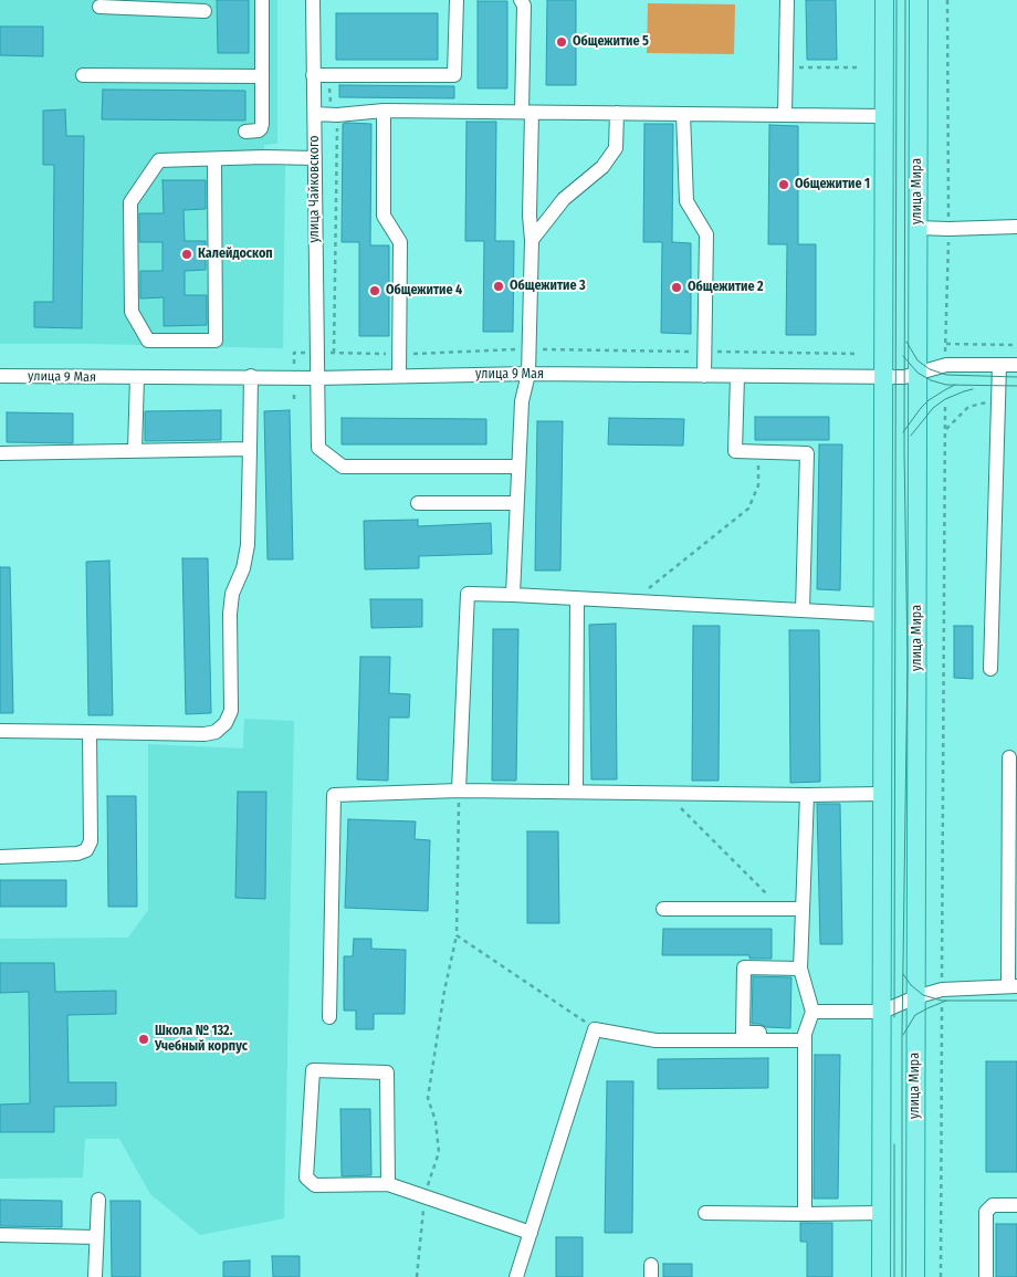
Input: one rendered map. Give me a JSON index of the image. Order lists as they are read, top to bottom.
{
  "streets": {
    "main road": ["улица Мира"],
    "street": ["улица Чайковского", "улица 9 Мая"]
  },
  "crossings": [
    ["улица Чайковского", "улица 9 Мая"],
    ["улица Мира", "улица 9 Мая"]
  ],
  "places": [
    "Общежитие 5",
    "Общежитие 1",
    "Калейдоскоп",
    "Общежитие 3",
    "Общежитие 2",
    "Общежитие 4",
    "Школа № 132. Учебный корпус"
  ]
}
